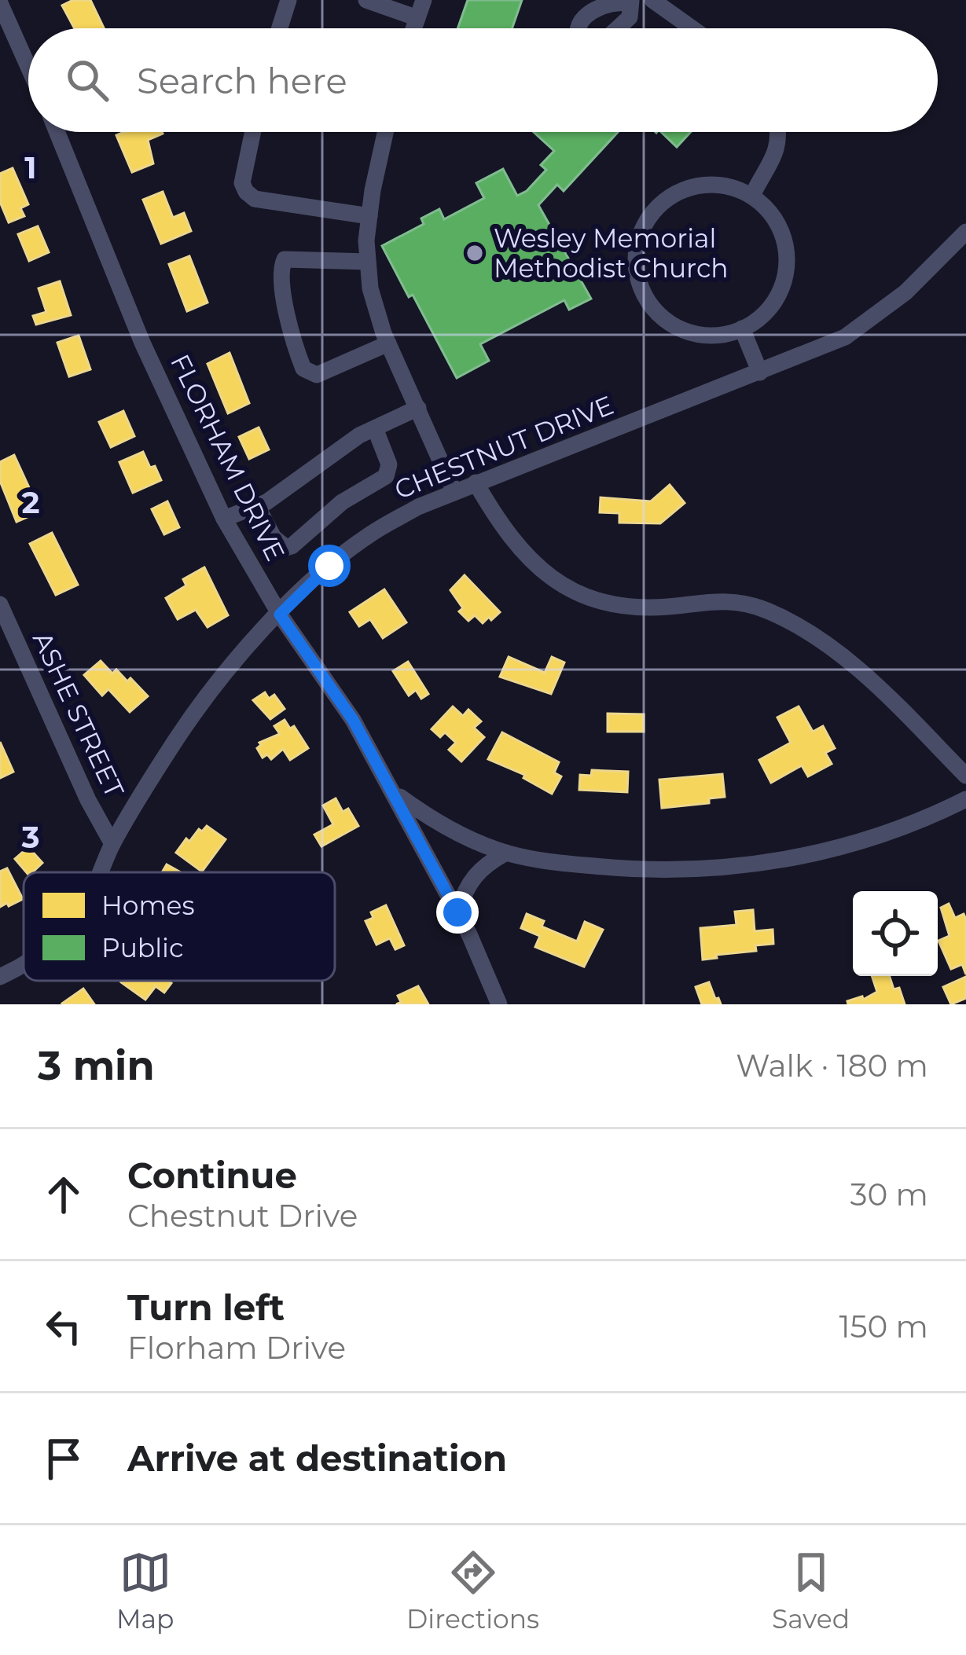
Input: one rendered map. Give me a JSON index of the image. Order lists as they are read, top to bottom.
{
  "streets": {
    "street": ["CHESTNUT DRIVE", "FLORHAM DRIVE", "ASHE STREET"]
  },
  "crossings": [
    ["CHESTNUT DRIVE", "FLORHAM DRIVE"],
    ["CHESTNUT DRIVE", "ASHE STREET"]
  ],
  "places": ["Wesley Memorial Methodist Church"],
  "legend": ["Homes", "Public"],
  "page": {
    "search": "Search here",
    "heading": ["3 min", "Walk · 180 m"],
    "list": [
      ["Continue", "Chestnut Drive", "30 m"],
      ["Turn left", "Florham Drive", "150 m"],
      "Arrive at destination"
    ],
    "nav": ["Map", "Directions", "Saved"]
  },
  "grid": {
    "rows": ["1", "2", "3"]
  }
}
